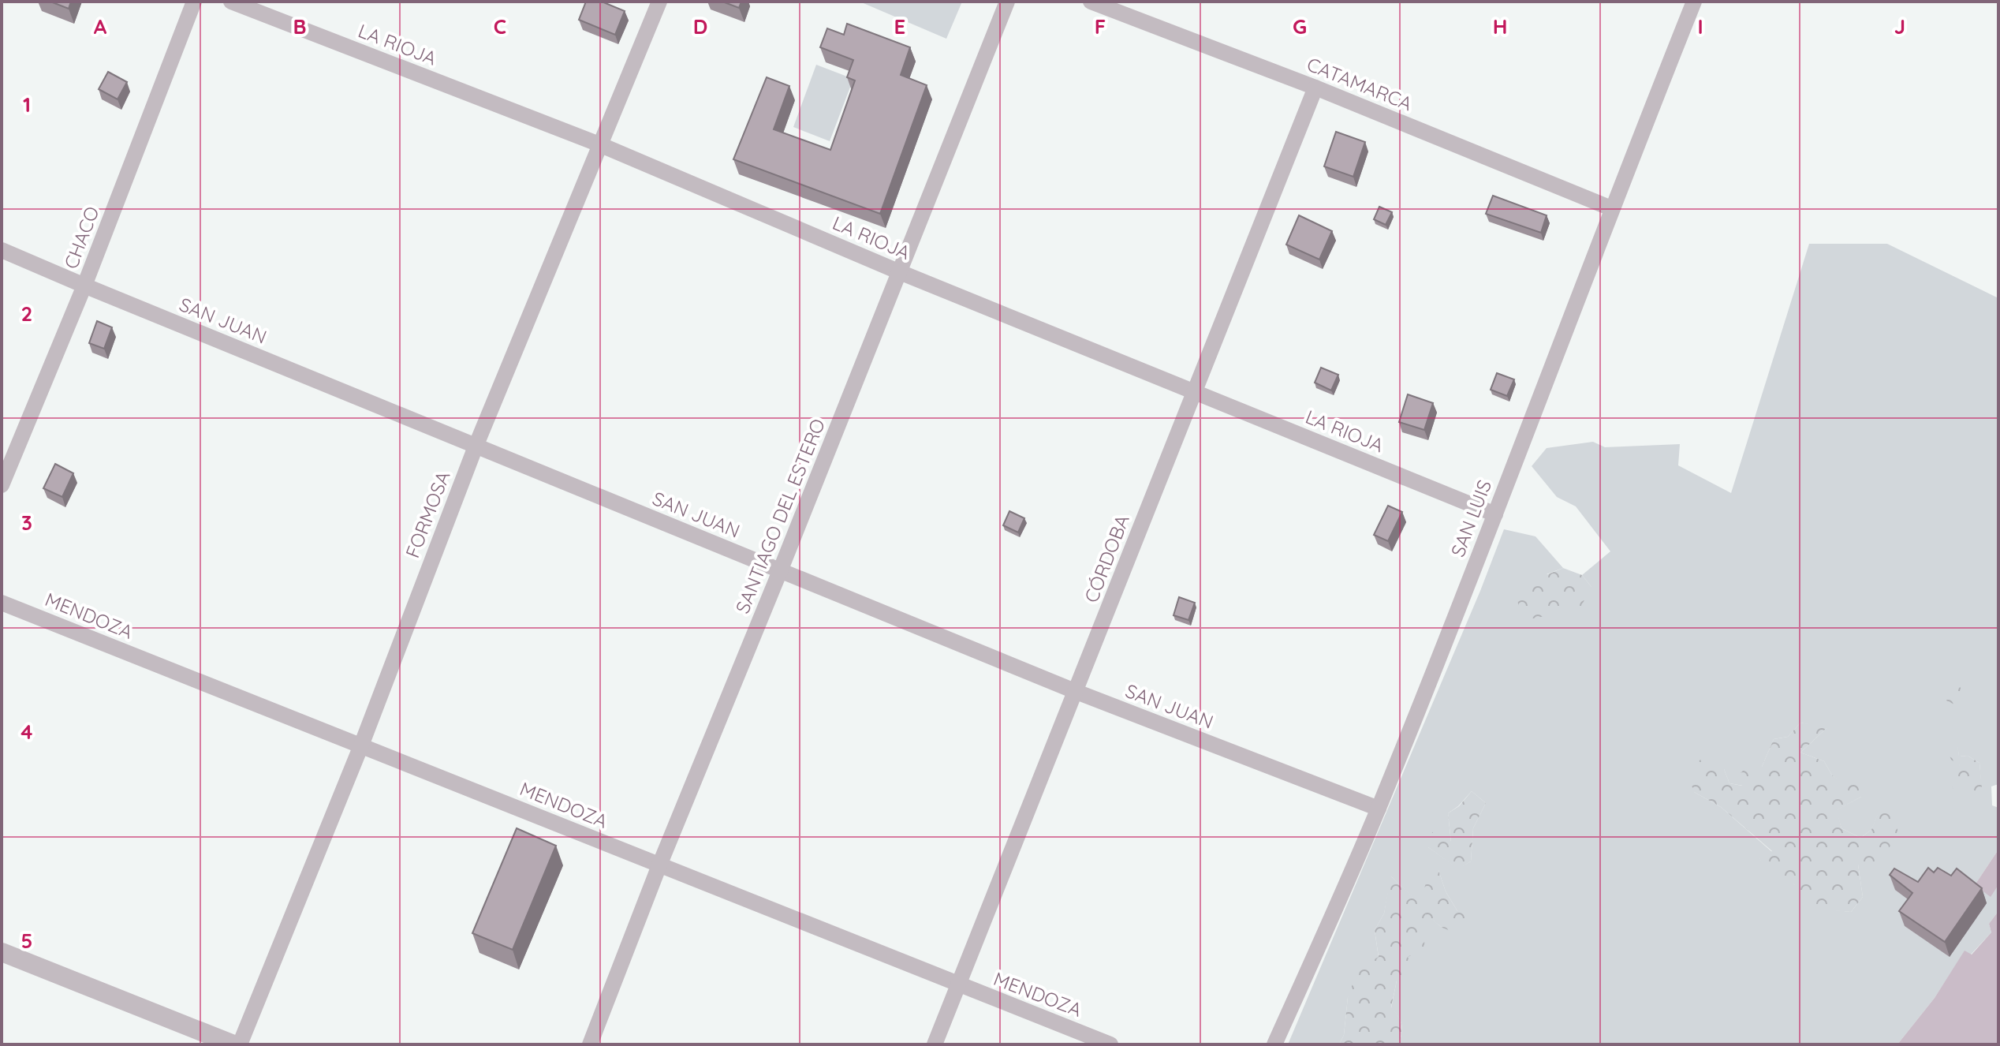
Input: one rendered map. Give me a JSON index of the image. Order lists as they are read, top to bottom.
{
  "streets": {
    "street": [
      "LA RIOJA",
      "CATAMARCA",
      "CHACO",
      "SAN JUAN",
      "FORMOSA",
      "SANTIAGO DEL ESTERO",
      "SAN LUIS",
      "CÓRDOBA",
      "MENDOZA"
    ]
  },
  "crossings": [
    ["LA RIOJA", "FORMOSA"],
    ["LA RIOJA", "SANTIAGO DEL ESTERO"],
    ["LA RIOJA", "SAN LUIS"],
    ["LA RIOJA", "CÓRDOBA"],
    ["CATAMARCA", "SAN LUIS"],
    ["CATAMARCA", "CÓRDOBA"],
    ["CHACO", "SAN JUAN"],
    ["SAN JUAN", "FORMOSA"],
    ["SAN JUAN", "SANTIAGO DEL ESTERO"],
    ["SAN JUAN", "SAN LUIS"],
    ["SAN JUAN", "CÓRDOBA"],
    ["FORMOSA", "MENDOZA"],
    ["SANTIAGO DEL ESTERO", "MENDOZA"],
    ["CÓRDOBA", "MENDOZA"]
  ],
  "grid": {
    "columns": [
      "A",
      "B",
      "C",
      "D",
      "E",
      "F",
      "G",
      "H",
      "I",
      "J"
    ],
    "rows": [
      "1",
      "2",
      "3",
      "4",
      "5"
    ]
  }
}
